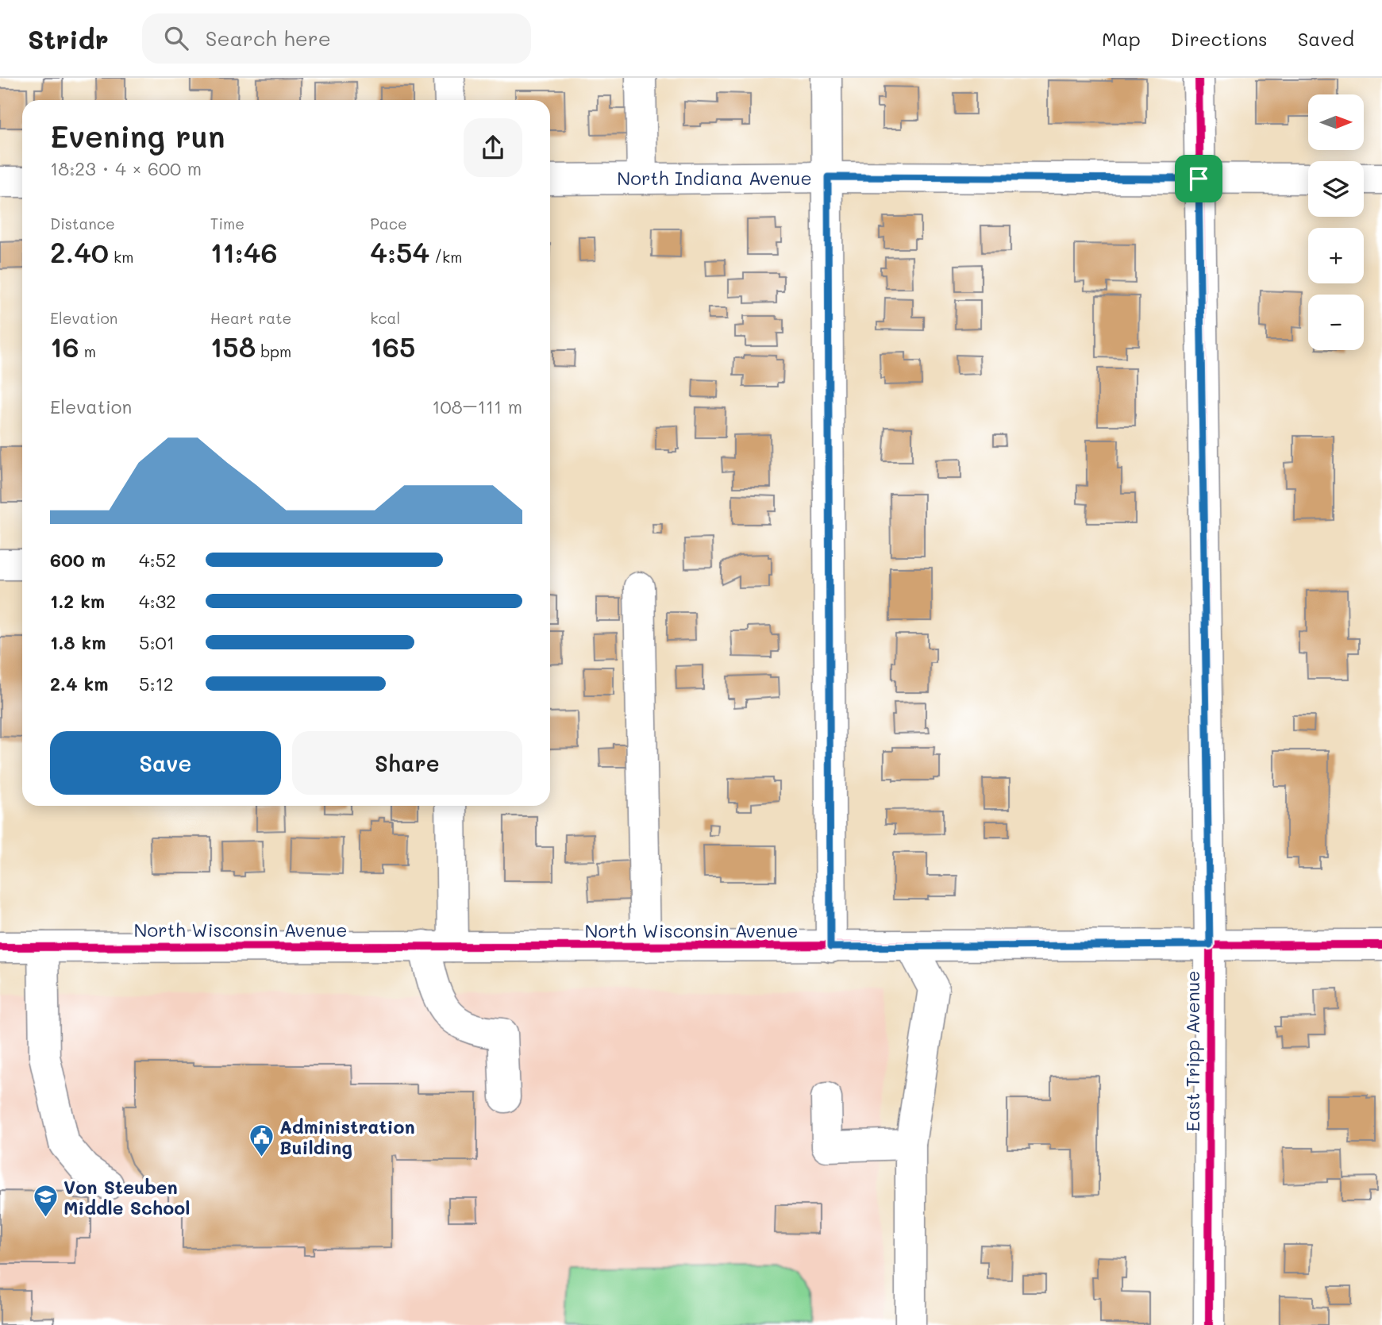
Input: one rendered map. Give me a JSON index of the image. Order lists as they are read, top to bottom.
{
  "streets": {
    "street": ["North Indiana Avenue", "North Wisconsin Avenue", "East Tripp Avenue"]
  },
  "crossings": [
    ["North Indiana Avenue", "East Tripp Avenue"],
    ["North Wisconsin Avenue", "East Tripp Avenue"]
  ],
  "places": {
    "public building": ["Administration Building"],
    "school or university": ["Von Steuben Middle School"]
  },
  "north": "right",
  "page": {
    "header": "Stridr",
    "search": "Search here",
    "nav": ["Map", "Directions", "Saved"],
    "map_buttons": ["+", "−"],
    "heading": ["Evening run", "18:23 · 4 × 600 m"],
    "stats": [
      ["Distance", "2.40 km"],
      ["Time", "11:46"],
      ["Pace", "4:54 /km"],
      ["Elevation", "16 m"],
      ["Heart rate", "158 bpm"],
      ["kcal", "165"]
    ],
    "chart": ["Elevation", "108–111 m"],
    "list": [
      {
        "name": "600 m",
        "note": "4:52"
      },
      {
        "name": "1.2 km",
        "note": "4:32"
      },
      {
        "name": "1.8 km",
        "note": "5:01"
      },
      {
        "name": "2.4 km",
        "note": "5:12"
      }
    ],
    "buttons": ["Save", "Share"]
  }
}
